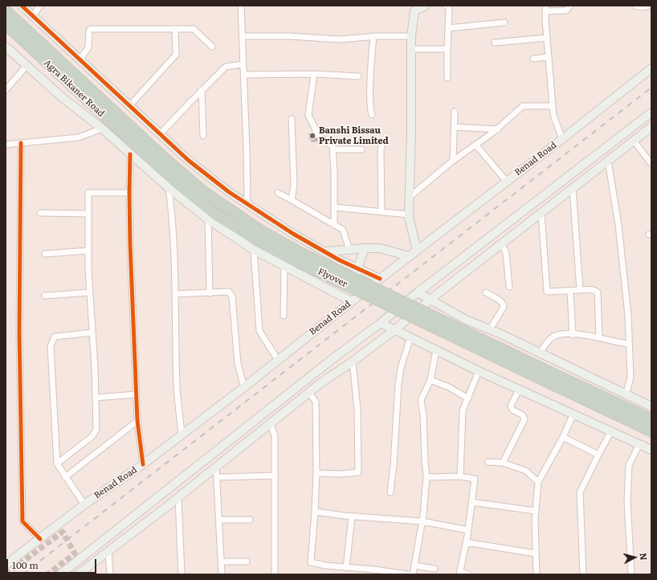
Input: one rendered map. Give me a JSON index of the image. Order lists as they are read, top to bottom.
{
  "streets": {
    "highway": ["Agra Bikaner Road", "Flyover"],
    "main road": ["Benad Road"]
  },
  "crossings": [
    ["Agra Bikaner Road", "Flyover"]
  ],
  "places": ["Banshi Bissau Private Limited"],
  "scale_bar": "100 m",
  "north": "right"
}
